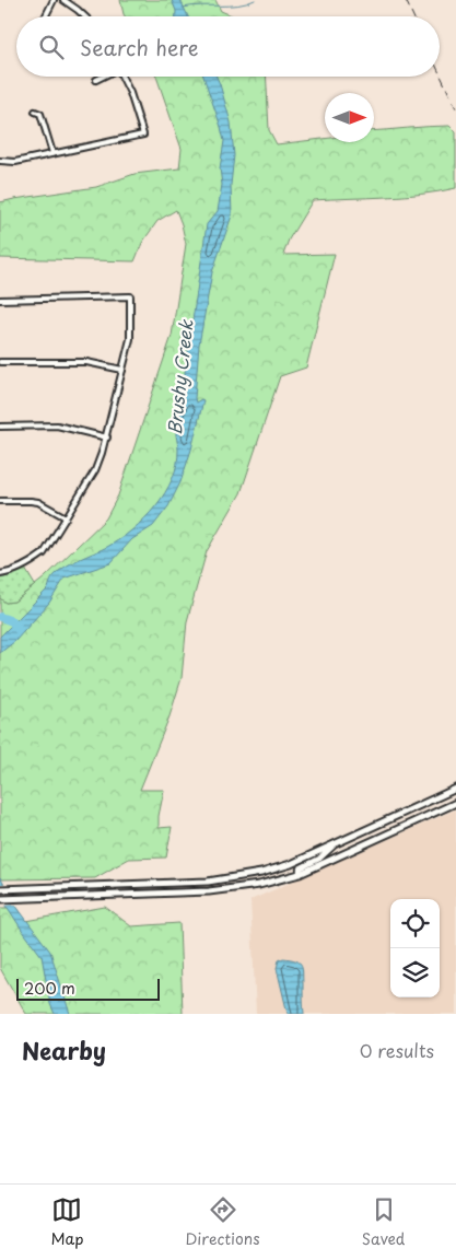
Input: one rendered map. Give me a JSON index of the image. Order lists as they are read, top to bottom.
{
  "water": ["Brushy Creek"],
  "scale_bar": "200 m",
  "north": "right",
  "page": {
    "search": "Search here",
    "scale": "200 m",
    "heading": ["Nearby", "0 results"],
    "nav": ["Map", "Directions", "Saved"]
  }
}
